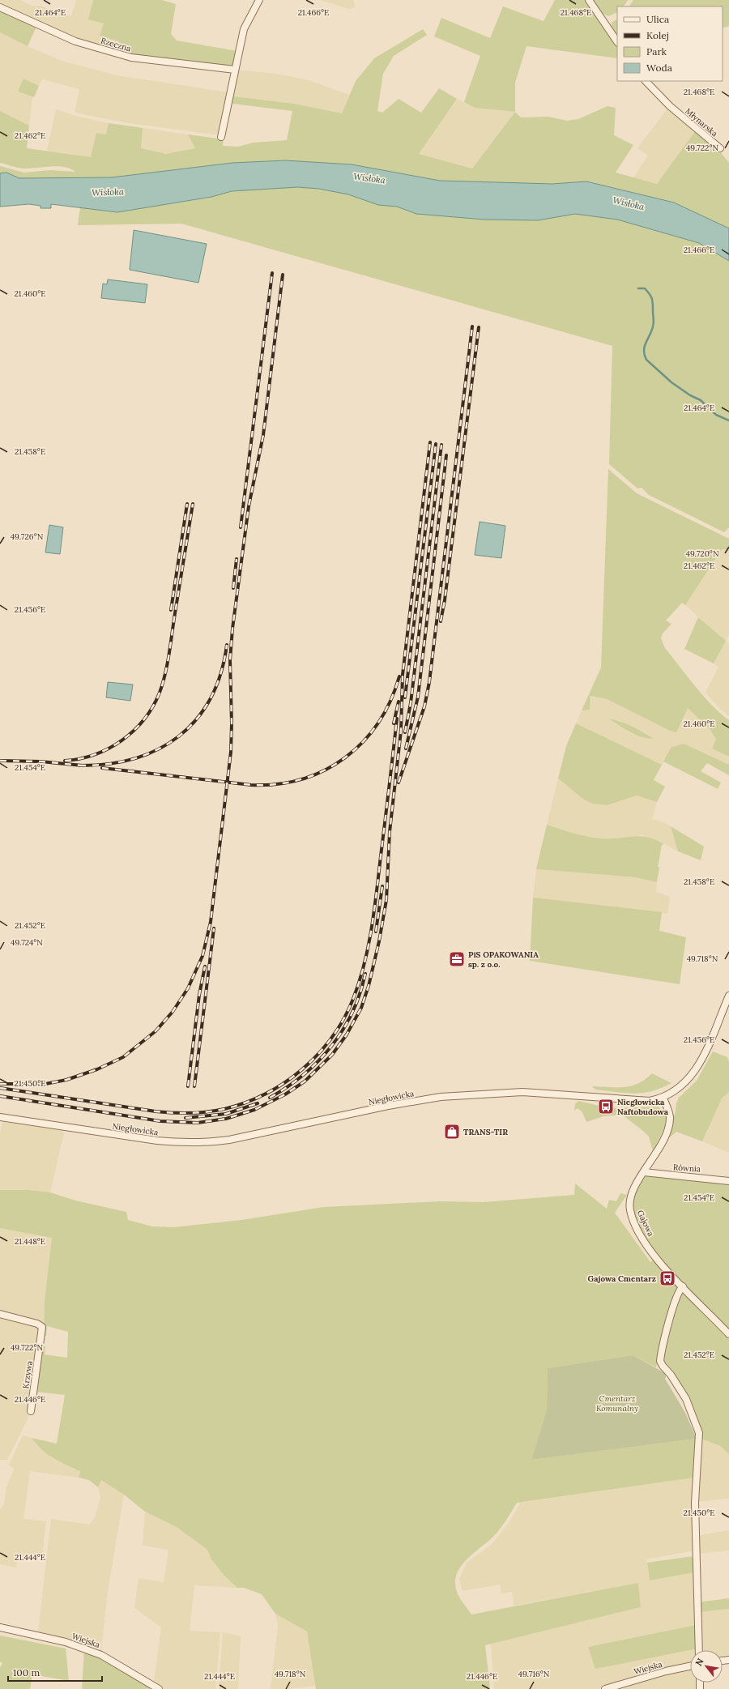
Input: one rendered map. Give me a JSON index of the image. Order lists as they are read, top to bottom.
{
  "streets": {
    "street": [
      "Rzeczna",
      "Młynarska",
      "Niegłowicka",
      "Równia",
      "Gajowa",
      "Krzywa",
      "Wiejska"
    ]
  },
  "crossings": [
    ["Niegłowicka", "Gajowa"],
    ["Równia", "Gajowa"]
  ],
  "water": ["Wisłoka"],
  "parks": ["Cmentarz Komunalny"],
  "places": {
    "office": ["PiS OPAKOWANIA sp. z o.o."],
    "bus stop": ["Niegłowicka Naftobudowa", "Gajowa Cmentarz"],
    "shop": ["TRANS-TIR"]
  },
  "legend": [
    "Ulica",
    "Kolej",
    "Park",
    "Woda"
  ],
  "scale_bar": "100 m",
  "north": "top left",
  "coordinates": [
    "21.464°E",
    "21.466°E",
    "21.468°E",
    "21.462°E",
    "49.722°N",
    "21.460°E",
    "21.458°E",
    "49.726°N",
    "49.720°N",
    "21.456°E",
    "21.454°E",
    "21.452°E",
    "49.724°N",
    "49.718°N",
    "21.450°E",
    "21.448°E",
    "21.446°E",
    "21.444°E",
    "49.716°N"
  ]
}
